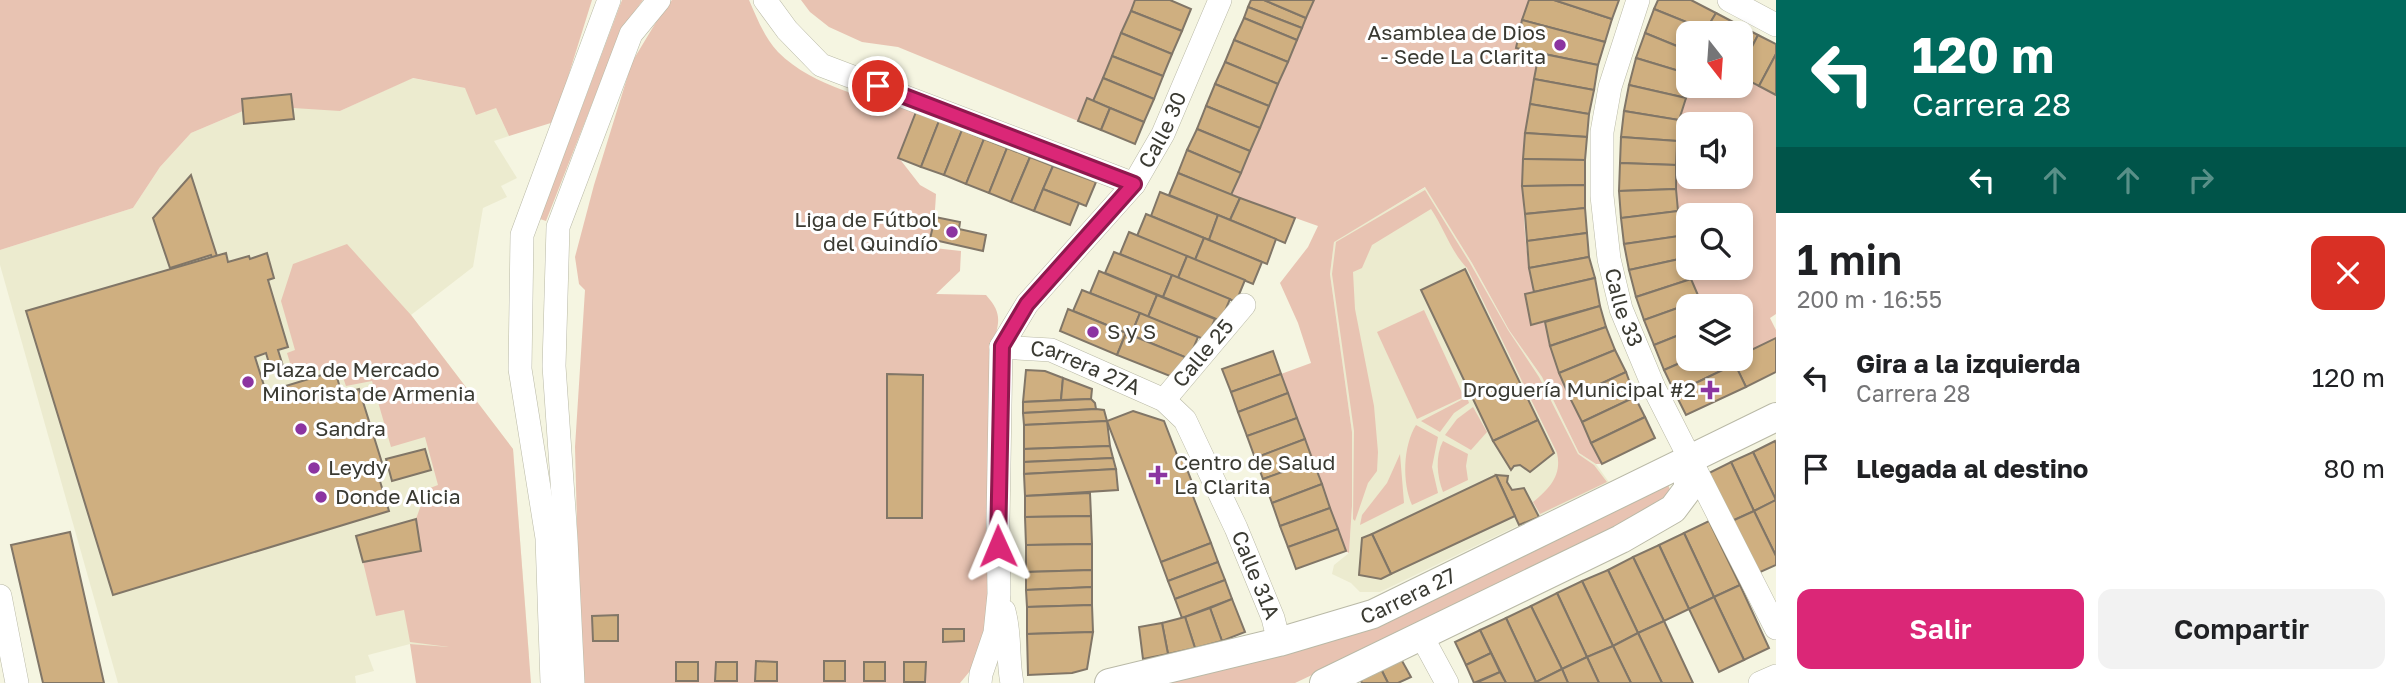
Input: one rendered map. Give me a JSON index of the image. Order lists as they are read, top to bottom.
{
  "streets": {
    "street": [
      "Calle 30",
      "Calle 33",
      "Calle 25",
      "Carrera 27A",
      "Calle 31A",
      "Carrera 27"
    ]
  },
  "crossings": [
    ["Calle 30", "Carrera 27A"],
    ["Calle 33", "Carrera 27"],
    ["Calle 25", "Carrera 27A"],
    ["Calle 25", "Calle 31A"],
    ["Carrera 27A", "Calle 31A"],
    ["Calle 31A", "Carrera 27"]
  ],
  "places": {
    "other": [
      "Asamblea de Dios - Sede La Clarita",
      "Liga de Fútbol del Quindío",
      "S y S",
      "Plaza de Mercado Minorista de Armenia",
      "Sandra",
      "Leydy",
      "Donde Alicia"
    ],
    "health": ["Droguería Municipal #2", "Centro de Salud La Clarita"]
  },
  "north": "bottom",
  "page": {
    "turn": ["120 m", "Carrera 28"],
    "heading": ["1 min", "200 m · 16:55"],
    "list": [
      {
        "name": "Gira a la izquierda",
        "note": "Carrera 28",
        "value": "120 m"
      },
      {
        "name": "Llegada al destino",
        "value": "80 m"
      }
    ],
    "buttons": ["Salir", "Compartir"]
  }
}
